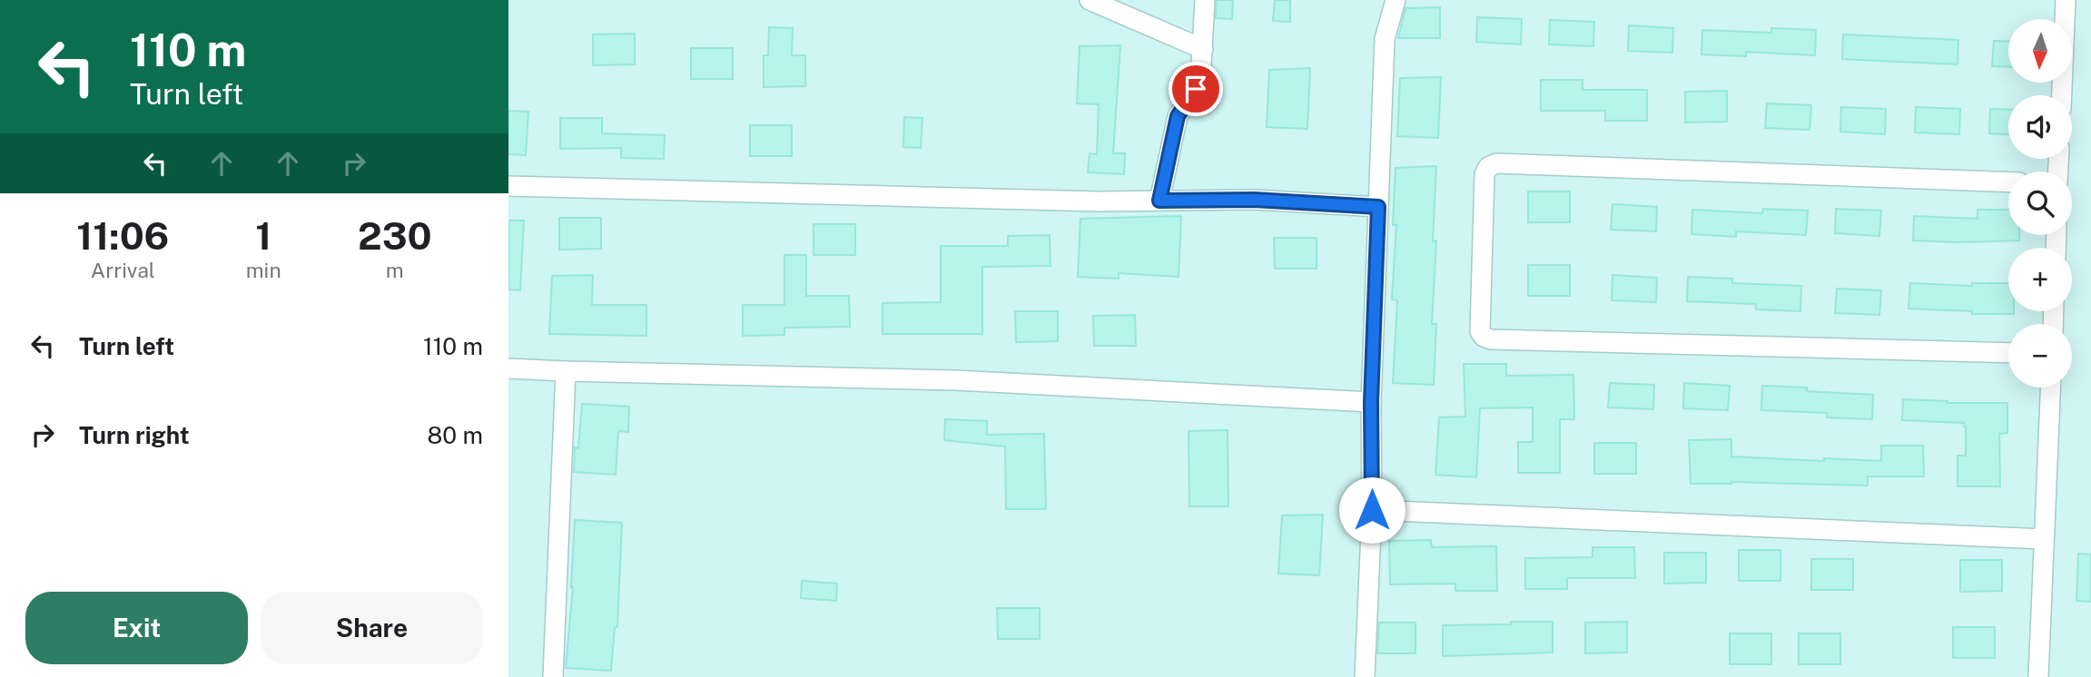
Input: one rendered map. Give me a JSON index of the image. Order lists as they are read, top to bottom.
{
  "north": "bottom",
  "page": {
    "turn": ["110 m", "Turn left"],
    "map_buttons": ["+", "−"],
    "eta": [
      "11:06",
      "Arrival",
      "1",
      "min",
      "230",
      "m"
    ],
    "list": [
      {
        "name": "Turn left",
        "value": "110 m"
      },
      {
        "name": "Turn right",
        "value": "80 m"
      }
    ],
    "buttons": ["Exit", "Share"]
  }
}
